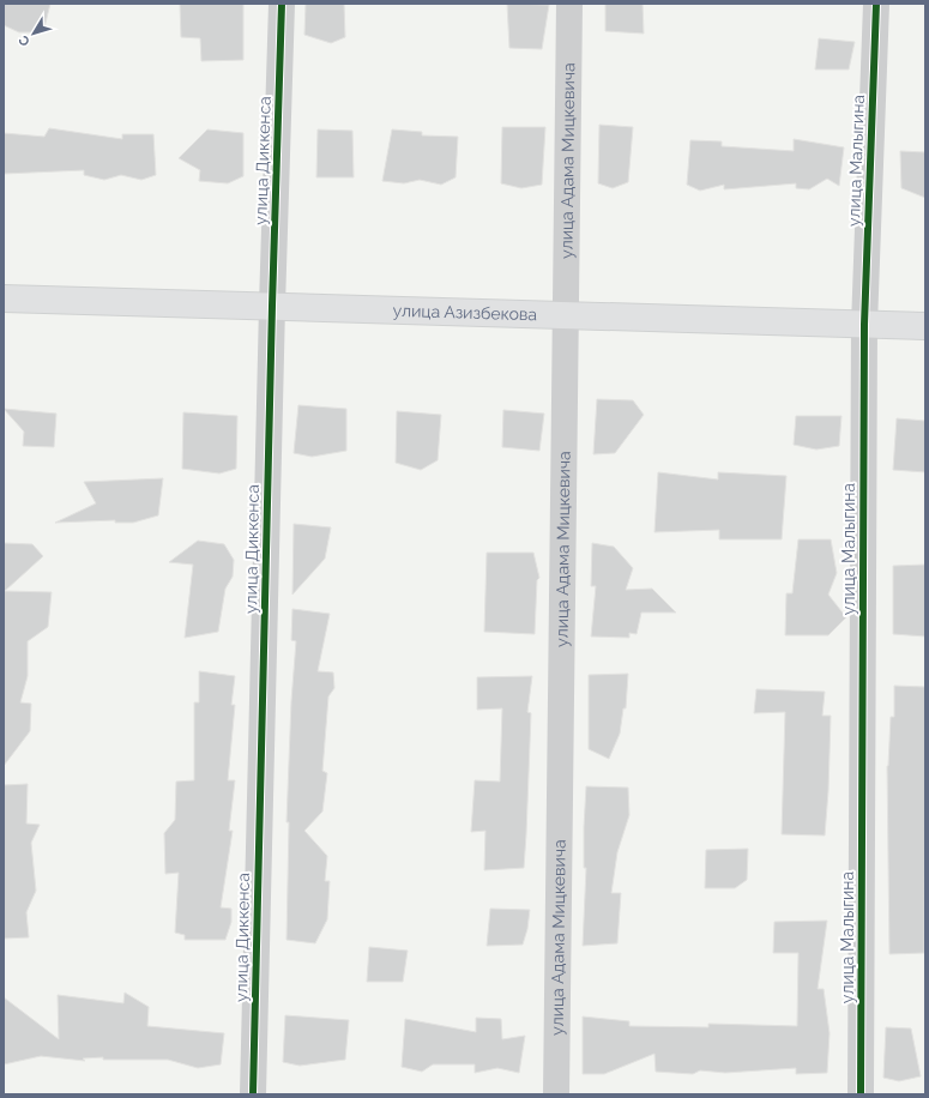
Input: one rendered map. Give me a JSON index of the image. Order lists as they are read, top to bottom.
{
  "streets": {
    "main road": ["улица Азизбекова"],
    "street": ["улица Диккенса", "улица Адама Мицкевича", "улица Малыгина"]
  },
  "crossings": [
    ["улица Диккенса", "улица Азизбекова"],
    ["улица Адама Мицкевича", "улица Азизбекова"],
    ["улица Малыгина", "улица Азизбекова"]
  ],
  "north": "bottom left"
}
